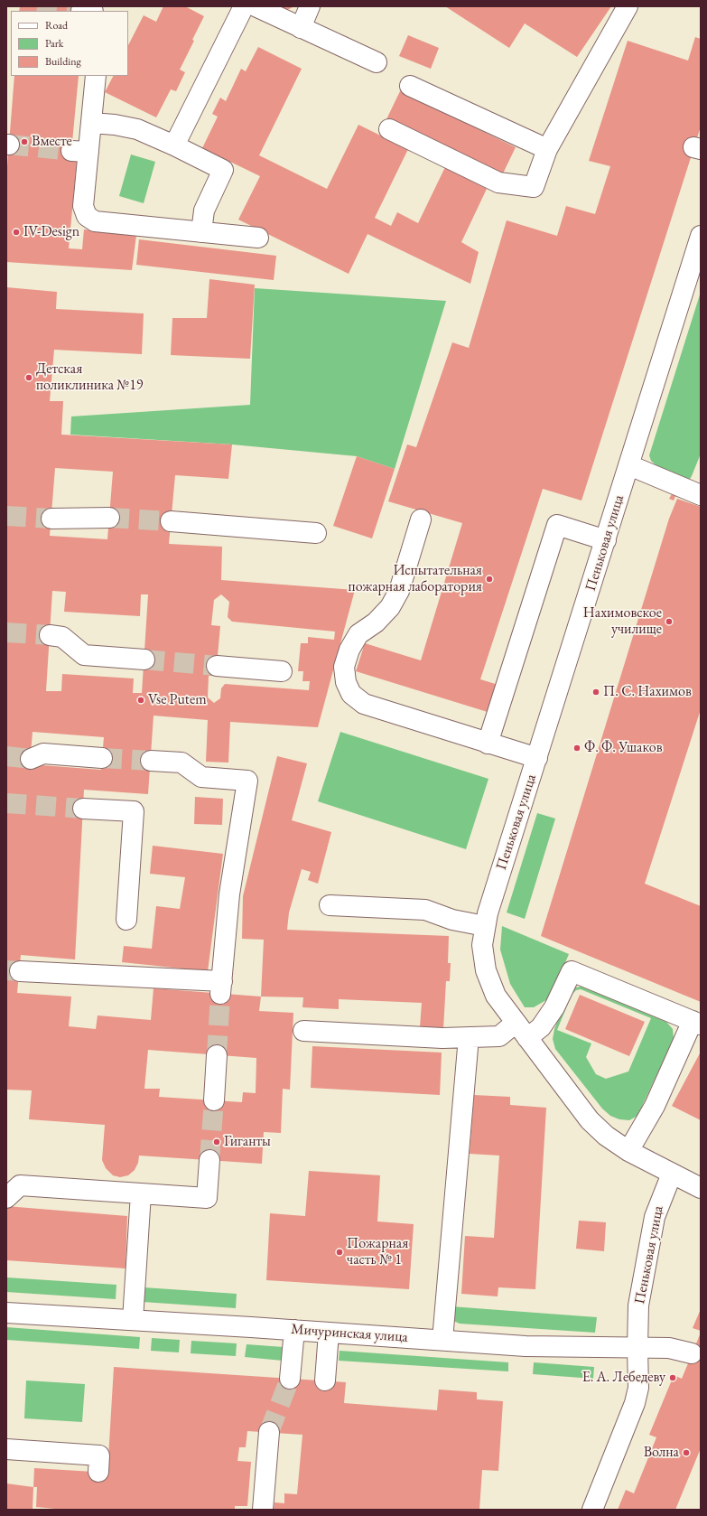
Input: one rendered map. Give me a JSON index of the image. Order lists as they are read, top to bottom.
{
  "streets": {
    "street": ["Пеньковая улица", "Мичуринская улица"]
  },
  "crossings": [
    ["Пеньковая улица", "Мичуринская улица"]
  ],
  "places": [
    "Вместе",
    "IV-Design",
    "Детская поликлиника №19",
    "Испытательная пожарная лаборатория",
    "Нахимовское училище",
    "П. С. Нахимов",
    "Vse Putem",
    "Ф. Ф. Ушаков",
    "Гиганты",
    "Пожарная часть № 1",
    "Е. А. Лебедеву",
    "Волна"
  ],
  "legend": ["Road", "Park", "Building"]
}
